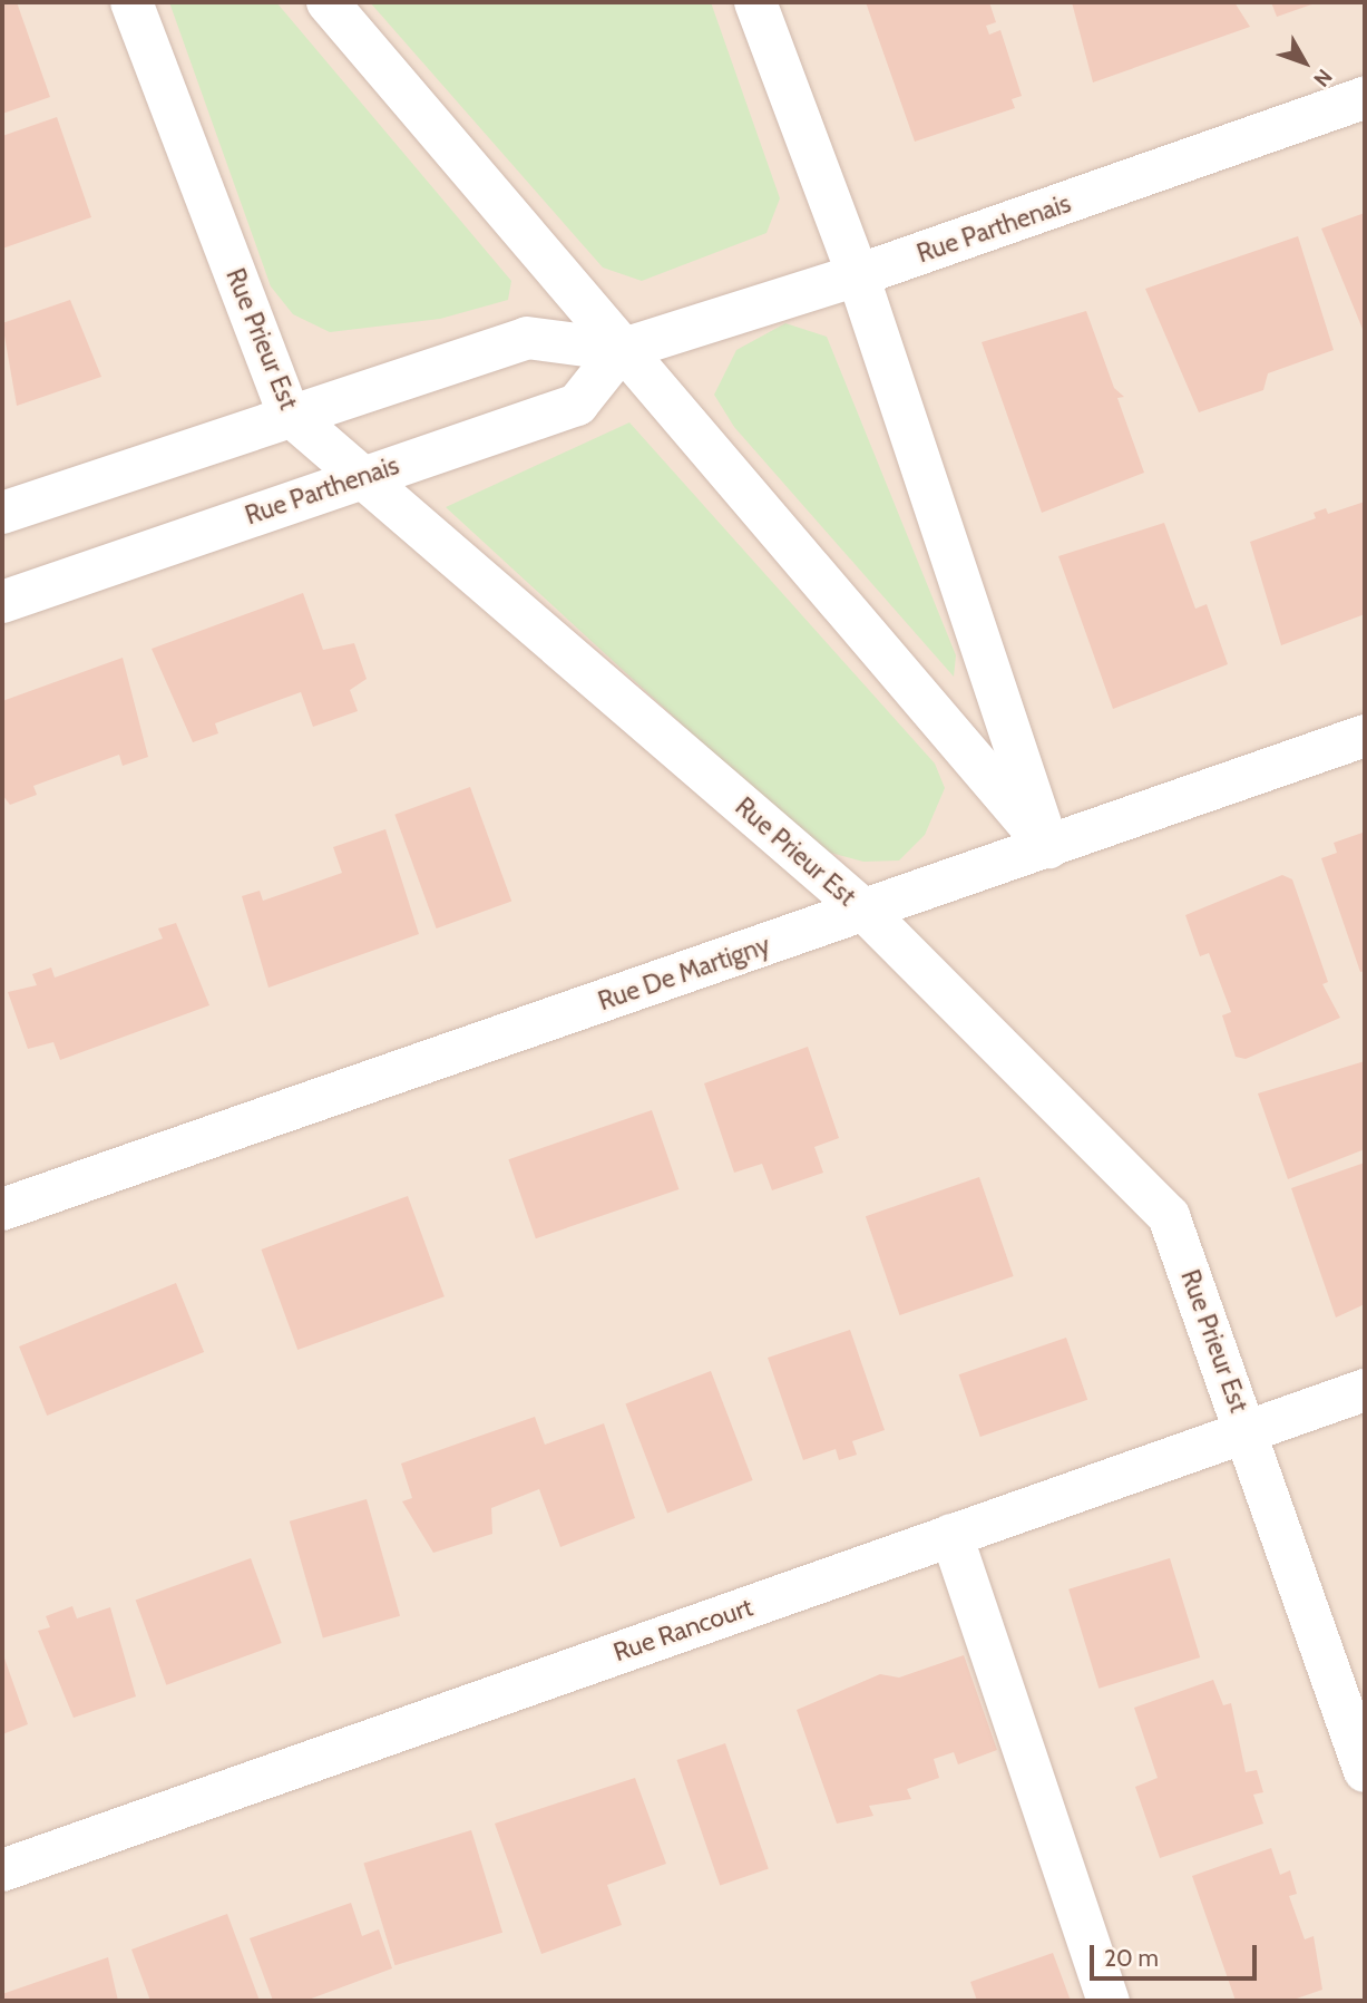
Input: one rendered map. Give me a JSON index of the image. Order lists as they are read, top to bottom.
{
  "streets": {
    "street": [
      "Rue Parthenais",
      "Rue Prieur Est",
      "Rue De Martigny",
      "Rue Rancourt"
    ]
  },
  "crossings": [
    ["Rue Parthenais", "Rue Prieur Est"],
    ["Rue Prieur Est", "Rue De Martigny"],
    ["Rue Prieur Est", "Rue Rancourt"]
  ],
  "scale_bar": "20 m",
  "north": "bottom right"
}
